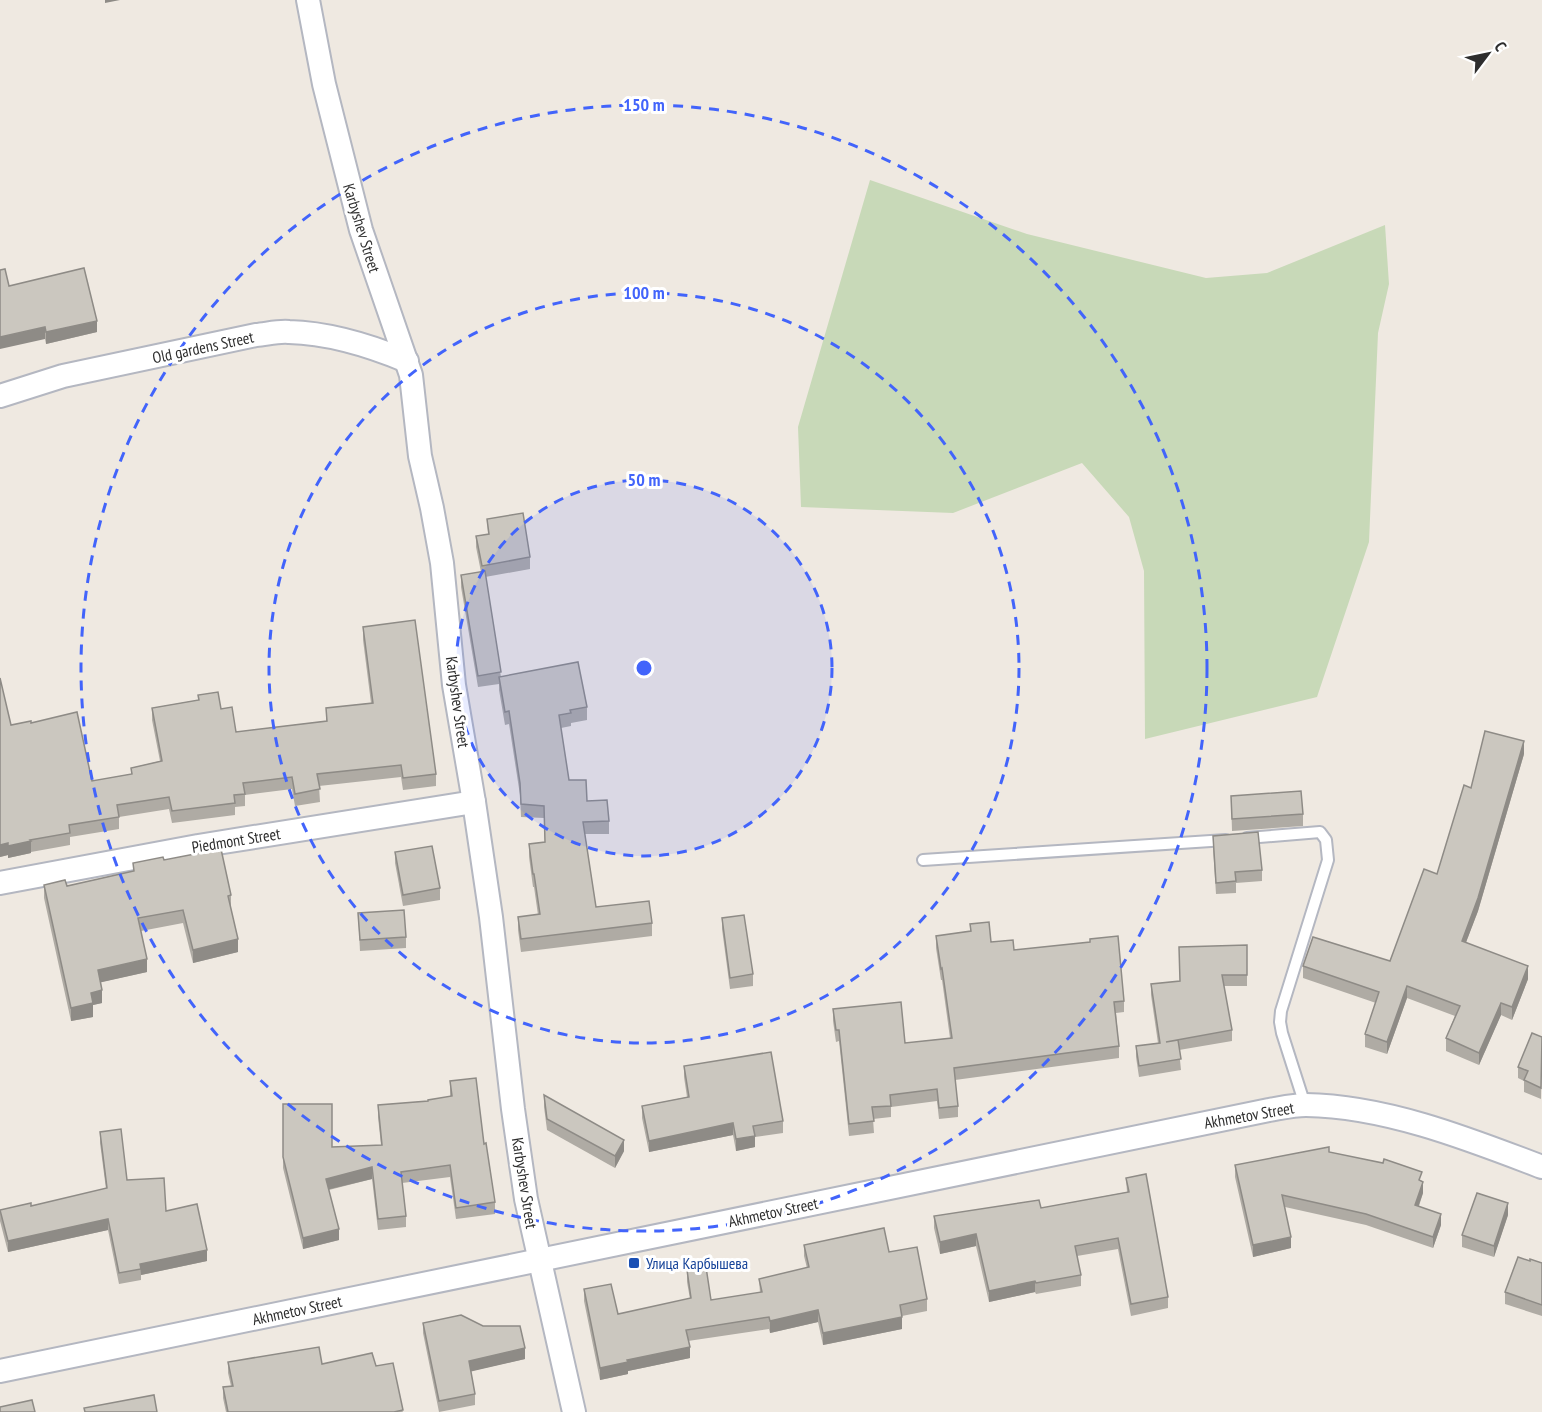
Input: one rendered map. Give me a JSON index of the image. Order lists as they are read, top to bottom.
{
  "streets": {
    "street": [
      "Karbyshev Street",
      "Old gardens Street",
      "Piedmont Street",
      "Akhmetov Street"
    ]
  },
  "crossings": [
    ["Karbyshev Street", "Old gardens Street"],
    ["Karbyshev Street", "Piedmont Street"],
    ["Karbyshev Street", "Akhmetov Street"]
  ],
  "places": {
    "transit": ["Улица Карбышева"]
  },
  "north": "top right",
  "rings": ["150 m", "100 m", "50 m"]
}
